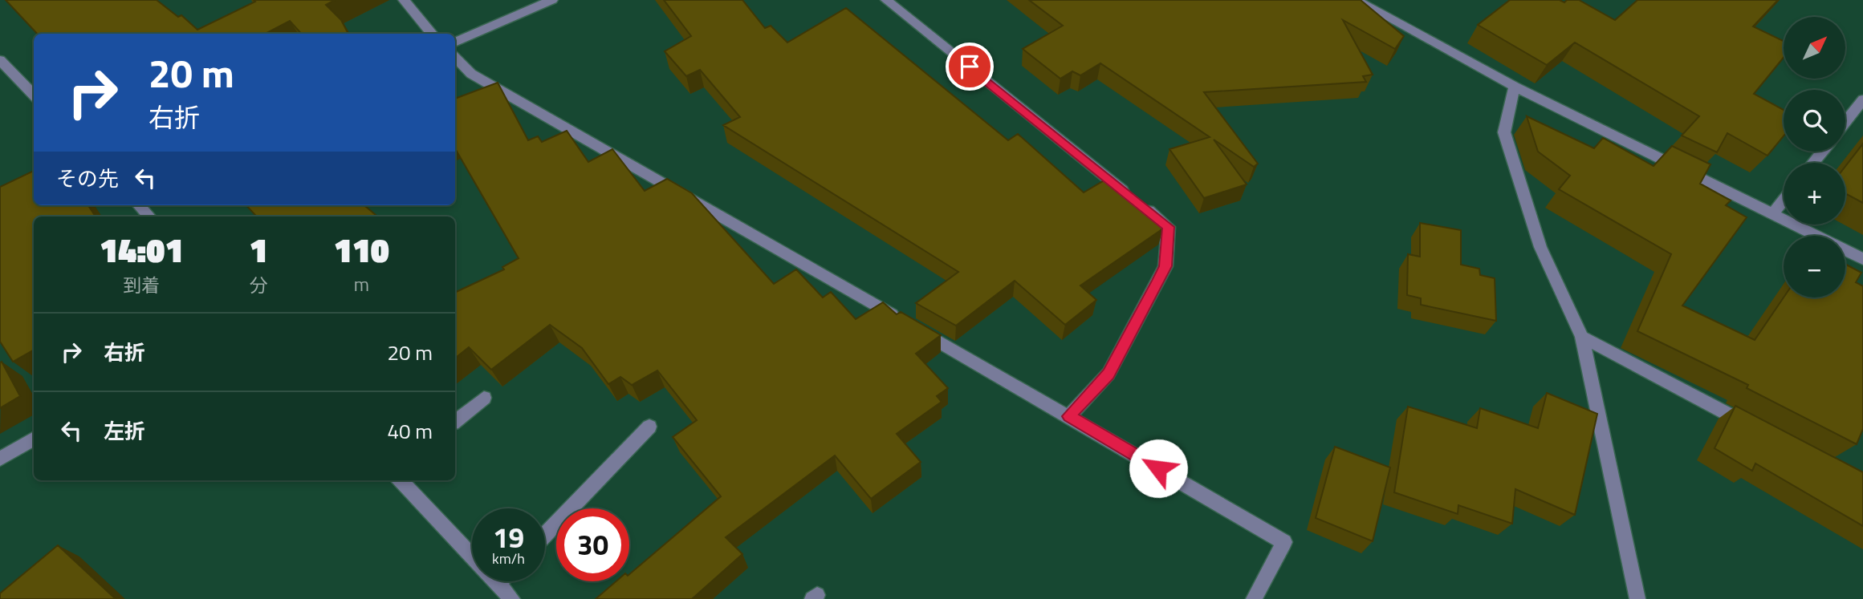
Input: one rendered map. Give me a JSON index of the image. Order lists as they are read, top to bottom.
{
  "north": "top right",
  "page": {
    "map_buttons": ["+", "−"],
    "turn": ["20 m", "右折"],
    "then": "その先",
    "eta": [
      "14:01",
      "到着",
      "1",
      "分",
      "110",
      "m"
    ],
    "list": [
      {
        "name": "右折",
        "value": "20 m"
      },
      {
        "name": "左折",
        "value": "40 m"
      }
    ],
    "speed": "19 km/h",
    "limit": "30"
  }
}
